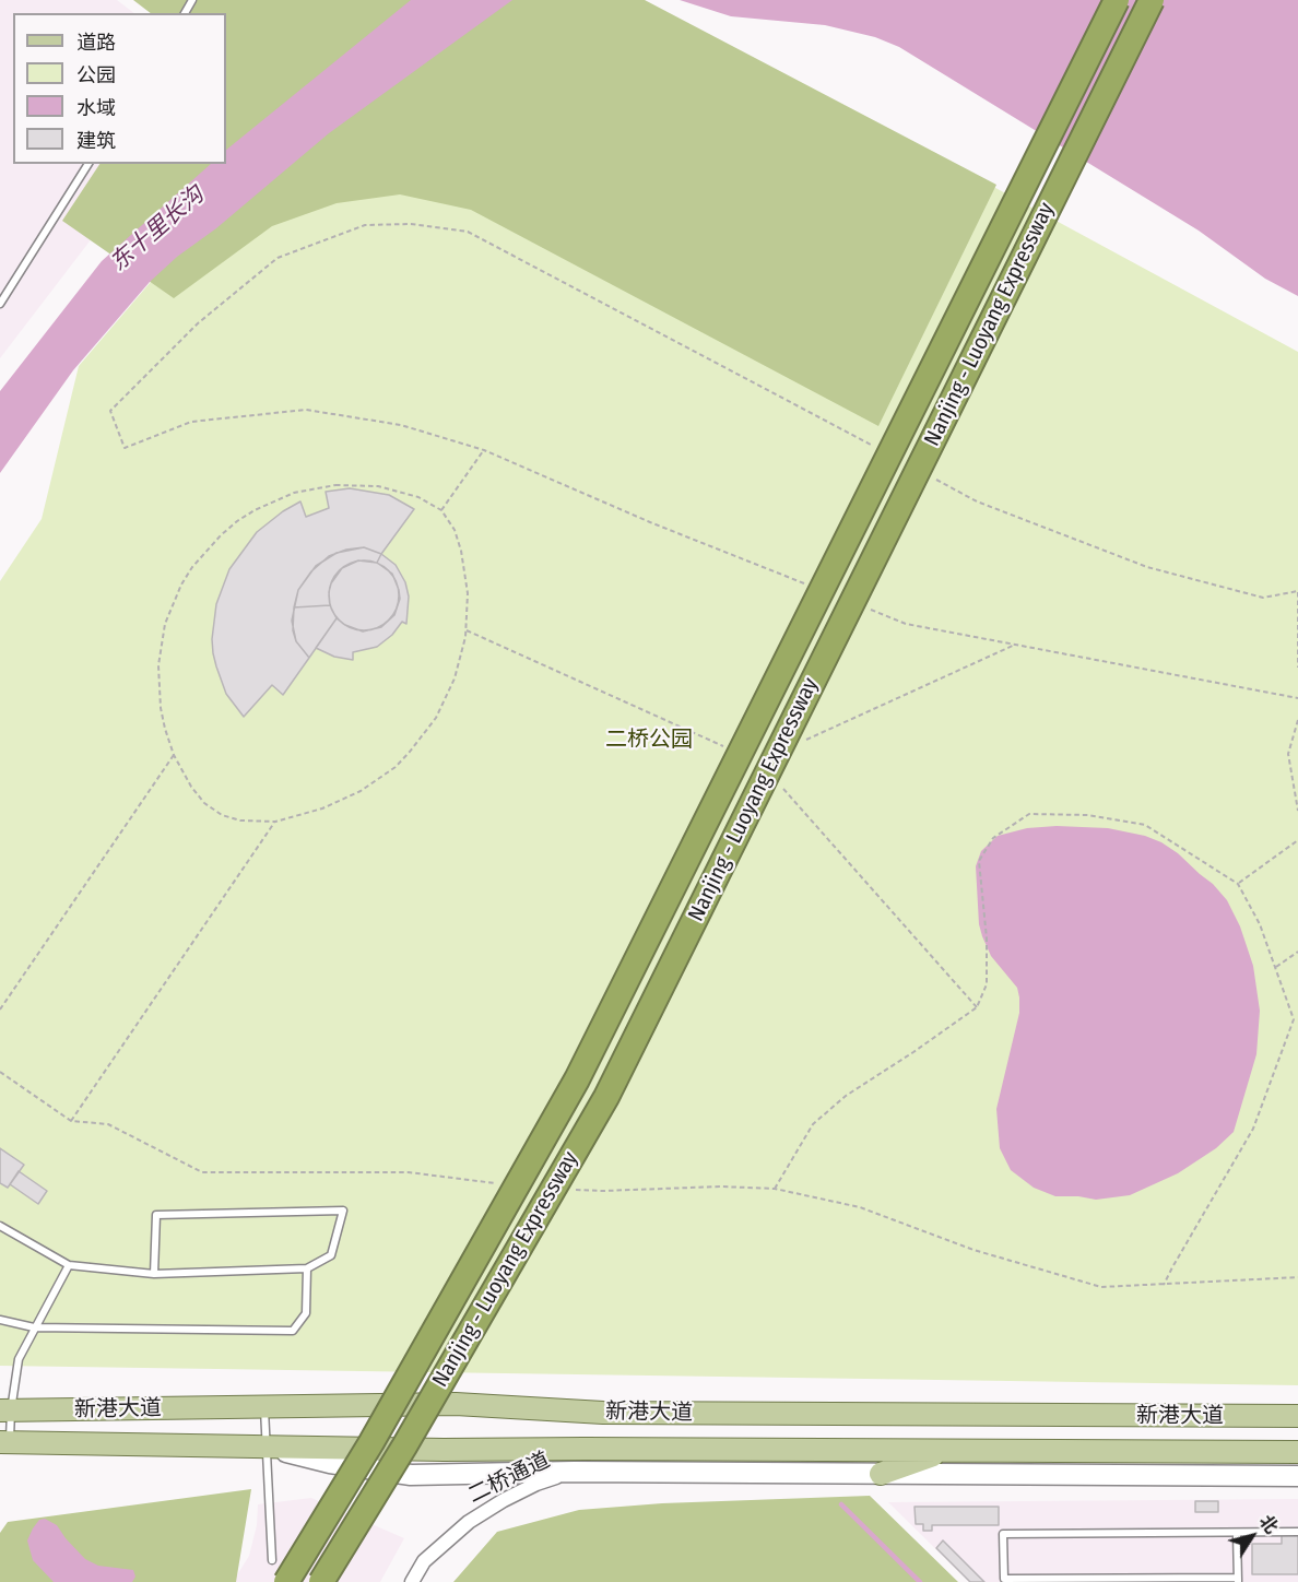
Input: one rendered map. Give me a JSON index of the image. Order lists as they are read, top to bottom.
{
  "streets": {
    "highway": ["Nanjing - Luoyang Expressway"],
    "main road": ["新港大道"],
    "street": ["二桥通道"]
  },
  "water": ["东十里长沟"],
  "parks": ["二桥公园"],
  "legend": [
    "道路",
    "公园",
    "水域",
    "建筑"
  ],
  "north": "top right"
}
